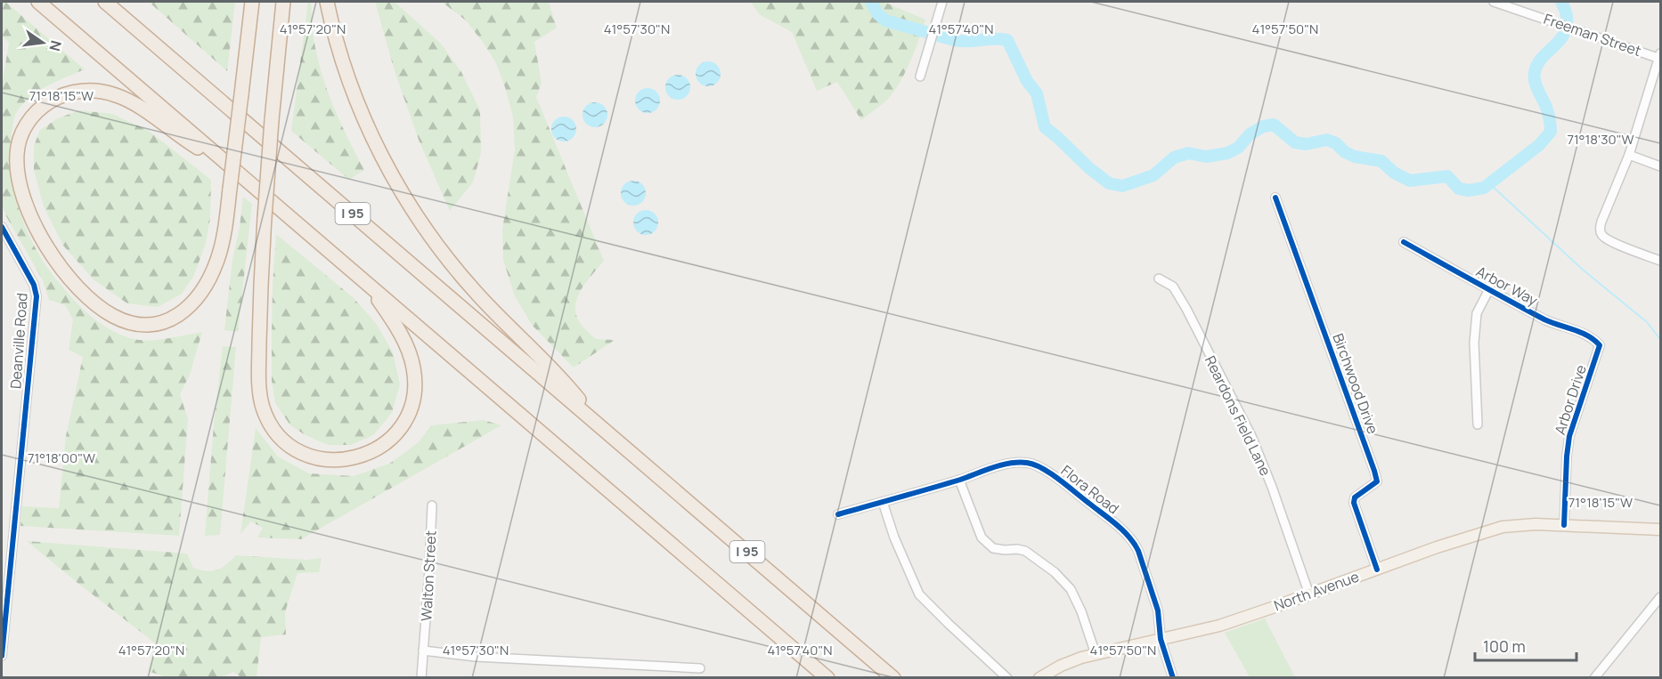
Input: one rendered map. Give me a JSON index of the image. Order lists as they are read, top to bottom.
{
  "streets": {
    "highway": ["I 95"],
    "main road": ["North Avenue"],
    "street": [
      "Freeman Street",
      "Arbor Way",
      "Deanville Road",
      "Birchwood Drive",
      "Arbor Drive",
      "Reardons Field Lane",
      "Flora Road",
      "Walton Street"
    ]
  },
  "crossings": [
    ["Arbor Way", "Arbor Drive"],
    ["Birchwood Drive", "North Avenue"],
    ["Arbor Drive", "North Avenue"],
    ["Reardons Field Lane", "North Avenue"],
    ["Flora Road", "North Avenue"]
  ],
  "scale_bar": "100 m",
  "north": "right",
  "coordinates": [
    "41°57'20\"N",
    "41°57'30\"N",
    "41°57'40\"N",
    "41°57'50\"N",
    "71°18'15\"W",
    "71°18'30\"W",
    "71°18'00\"W"
  ]
}
